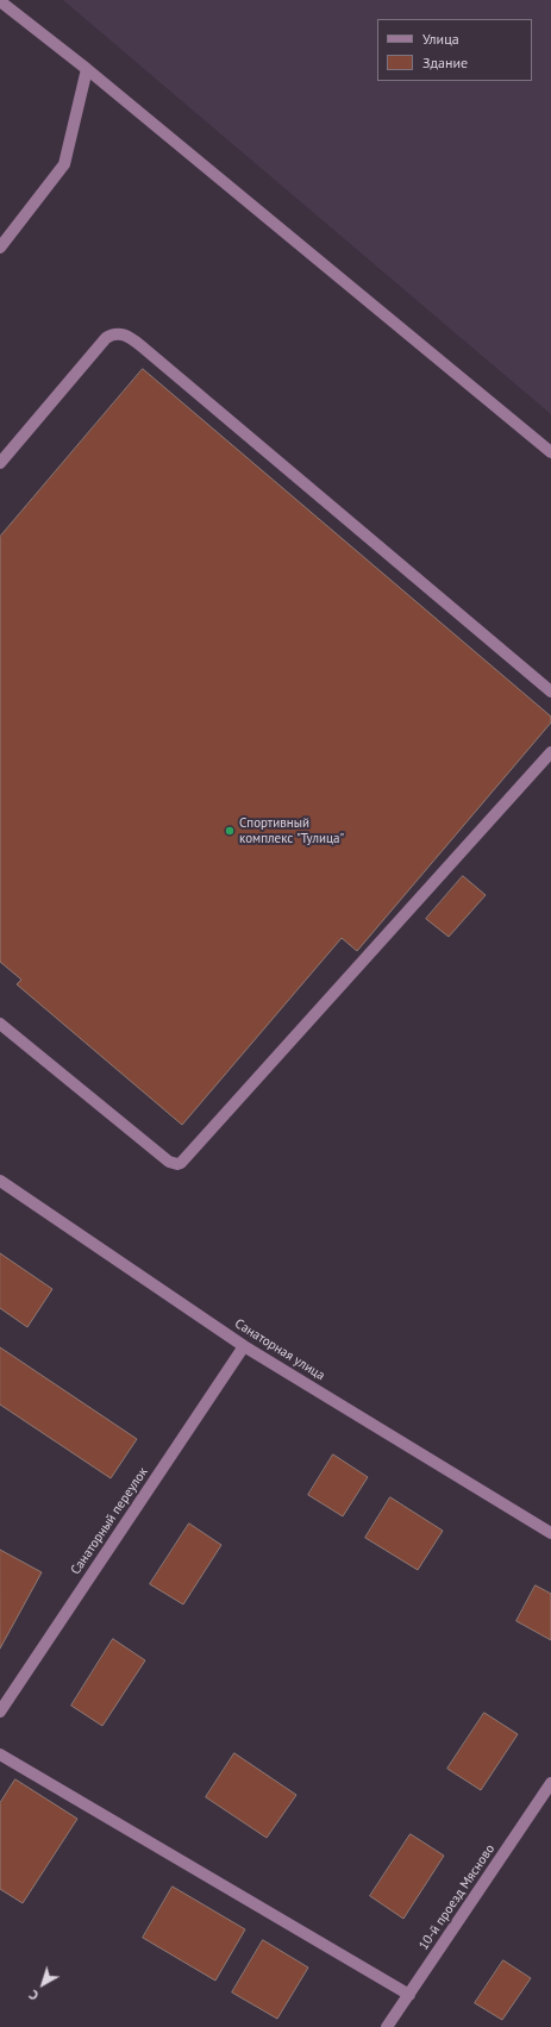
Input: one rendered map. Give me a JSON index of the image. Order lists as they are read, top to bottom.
{
  "streets": {
    "street": ["Санаторная улица", "Санаторный переулок", "10-й проезд Мясново"]
  },
  "crossings": [
    ["Санаторная улица", "Санаторный переулок"]
  ],
  "places": ["Спортивный комплекс \"Тулица\""],
  "legend": ["Улица", "Здание"],
  "north": "bottom left"
}
